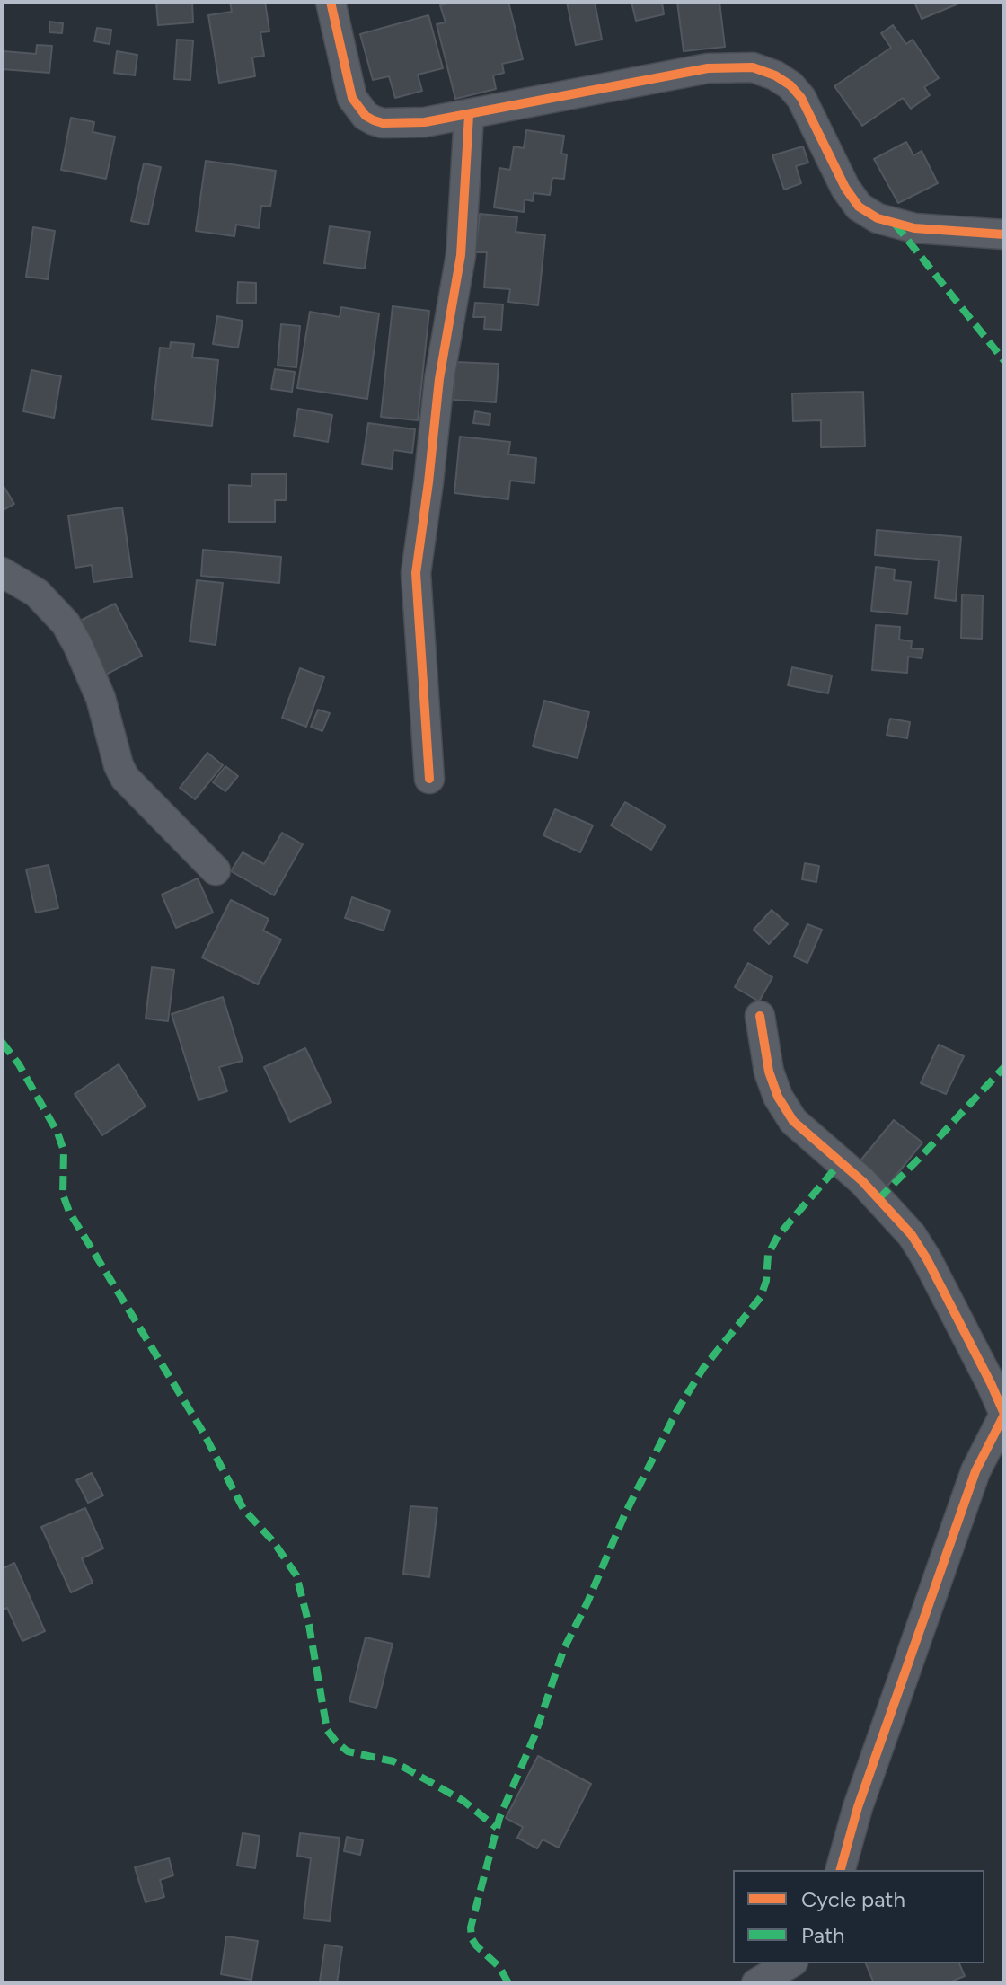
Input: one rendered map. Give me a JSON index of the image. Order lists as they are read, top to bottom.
{
  "legend": ["Cycle path", "Path"]
}
